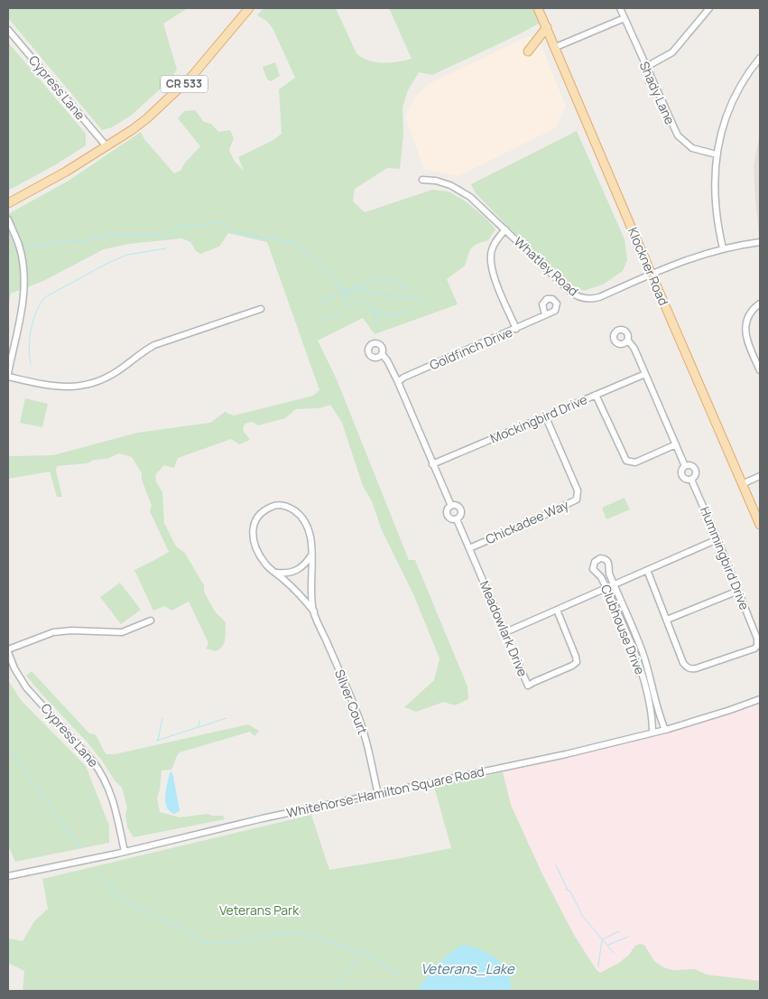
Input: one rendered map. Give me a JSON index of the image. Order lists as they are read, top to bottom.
{
  "streets": {
    "main road": ["CR 533", "Klockner Road"],
    "street": [
      "Cypress Lane",
      "Shady Lane",
      "Whatley Road",
      "Goldfinch Drive",
      "Mockingbird Drive",
      "Chickadee Way",
      "Hummingbird Drive",
      "Meadowlark Drive",
      "Clubhouse Drive",
      "Silver Court",
      "Whitehorse-Hamilton Square Road"
    ]
  },
  "crossings": [
    ["CR 533", "Cypress Lane"],
    ["Cypress Lane", "Whitehorse-Hamilton Square Road"],
    ["Whatley Road", "Klockner Road"],
    ["Goldfinch Drive", "Meadowlark Drive"],
    ["Mockingbird Drive", "Chickadee Way"],
    ["Mockingbird Drive", "Hummingbird Drive"],
    ["Mockingbird Drive", "Meadowlark Drive"],
    ["Chickadee Way", "Meadowlark Drive"],
    ["Clubhouse Drive", "Whitehorse-Hamilton Square Road"],
    ["Silver Court", "Whitehorse-Hamilton Square Road"]
  ],
  "water": ["Veterans_Lake"],
  "parks": ["Veterans Park"]
}
